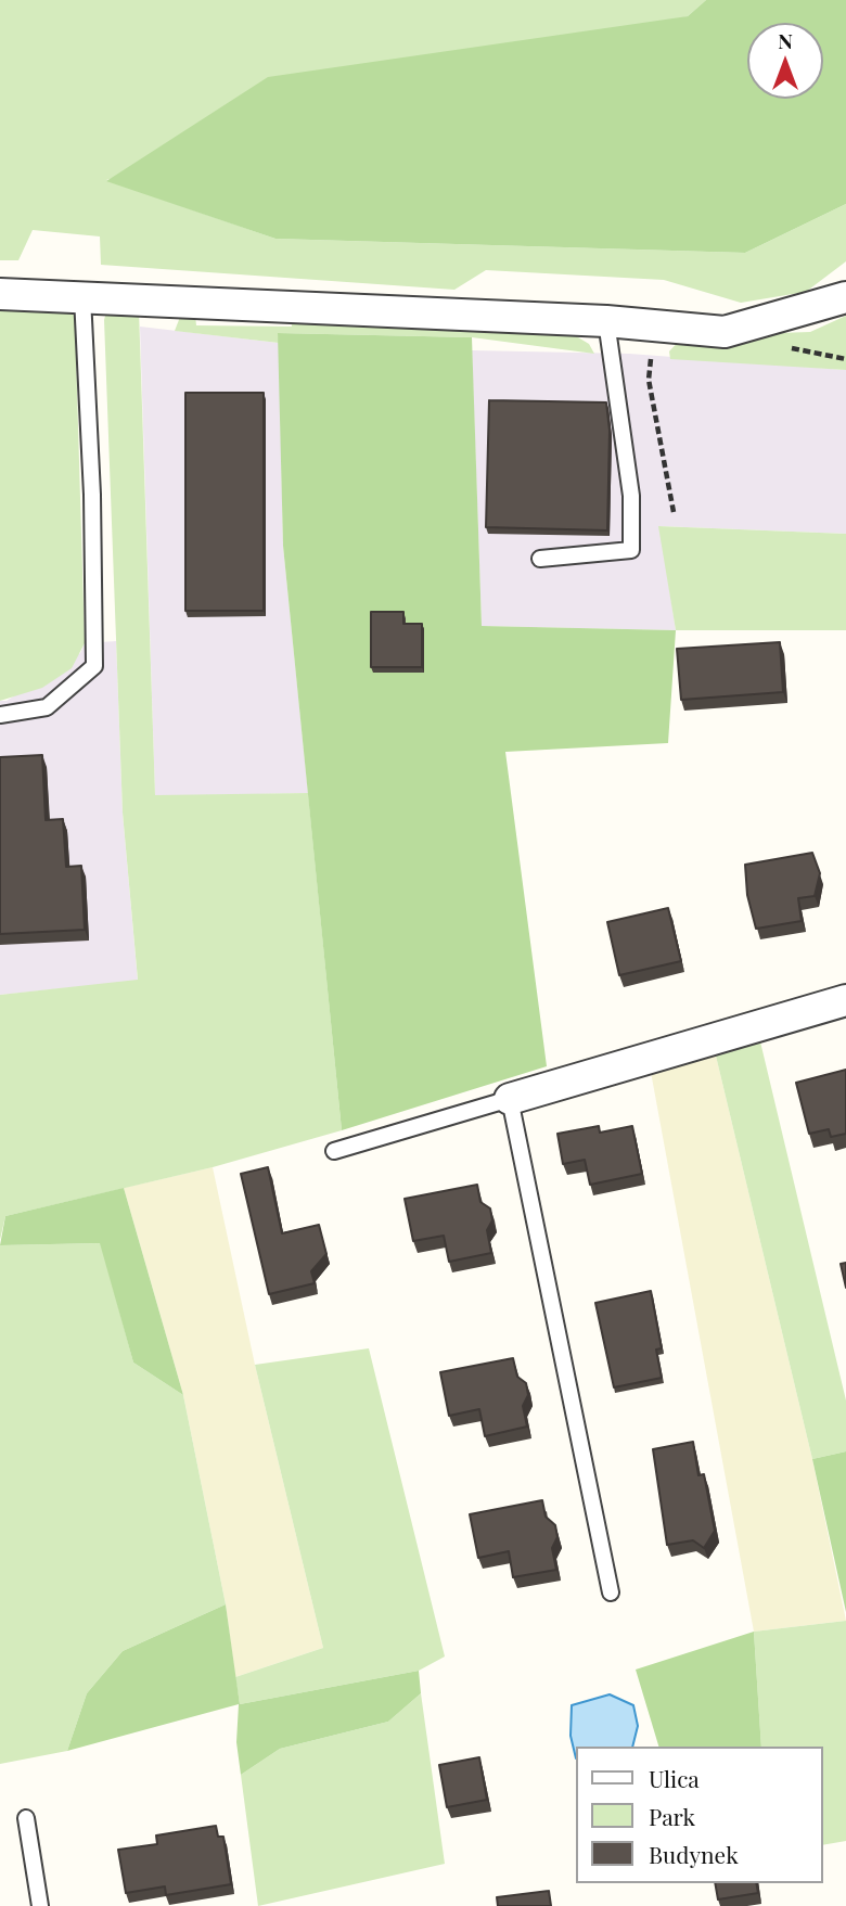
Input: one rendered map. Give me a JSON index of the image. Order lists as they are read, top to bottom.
{
  "legend": ["Ulica", "Park", "Budynek"],
  "north": "top"
}
